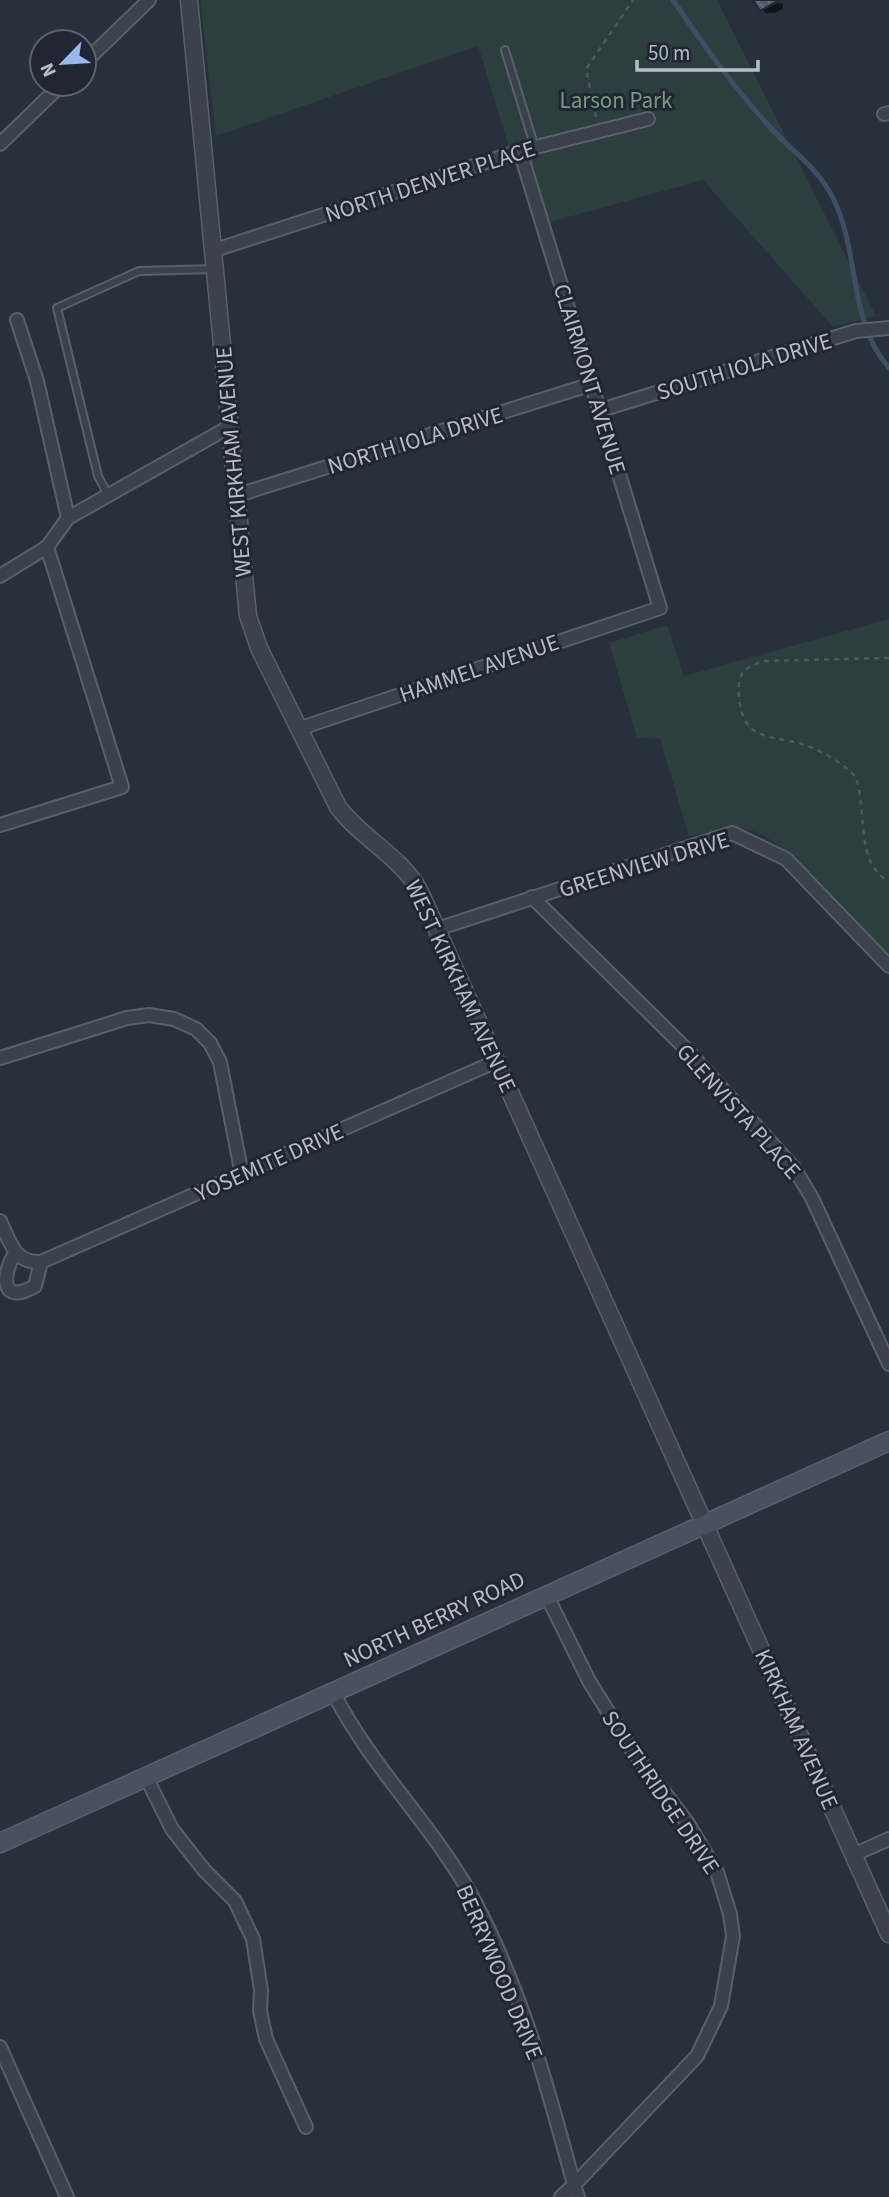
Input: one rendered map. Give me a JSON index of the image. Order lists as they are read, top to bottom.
{
  "streets": {
    "main road": ["NORTH BERRY ROAD"],
    "street": [
      "NORTH DENVER PLACE",
      "SOUTH IOLA DRIVE",
      "CLAIRMONT AVENUE",
      "NORTH IOLA DRIVE",
      "WEST KIRKHAM AVENUE",
      "HAMMEL AVENUE",
      "GREENVIEW DRIVE",
      "GLENVISTA PLACE",
      "YOSEMITE DRIVE",
      "KIRKHAM AVENUE",
      "SOUTHRIDGE DRIVE",
      "BERRYWOOD DRIVE"
    ]
  },
  "crossings": [
    ["NORTH DENVER PLACE", "CLAIRMONT AVENUE"],
    ["NORTH DENVER PLACE", "WEST KIRKHAM AVENUE"],
    ["SOUTH IOLA DRIVE", "CLAIRMONT AVENUE"],
    ["CLAIRMONT AVENUE", "NORTH IOLA DRIVE"],
    ["CLAIRMONT AVENUE", "HAMMEL AVENUE"],
    ["NORTH IOLA DRIVE", "WEST KIRKHAM AVENUE"],
    ["WEST KIRKHAM AVENUE", "HAMMEL AVENUE"],
    ["WEST KIRKHAM AVENUE", "GREENVIEW DRIVE"],
    ["WEST KIRKHAM AVENUE", "YOSEMITE DRIVE"],
    ["WEST KIRKHAM AVENUE", "NORTH BERRY ROAD"],
    ["WEST KIRKHAM AVENUE", "KIRKHAM AVENUE"],
    ["GREENVIEW DRIVE", "GLENVISTA PLACE"],
    ["NORTH BERRY ROAD", "KIRKHAM AVENUE"],
    ["NORTH BERRY ROAD", "SOUTHRIDGE DRIVE"],
    ["NORTH BERRY ROAD", "BERRYWOOD DRIVE"],
    ["SOUTHRIDGE DRIVE", "BERRYWOOD DRIVE"]
  ],
  "parks": ["Larson Park"],
  "scale_bar": "50 m",
  "north": "bottom left"
}
